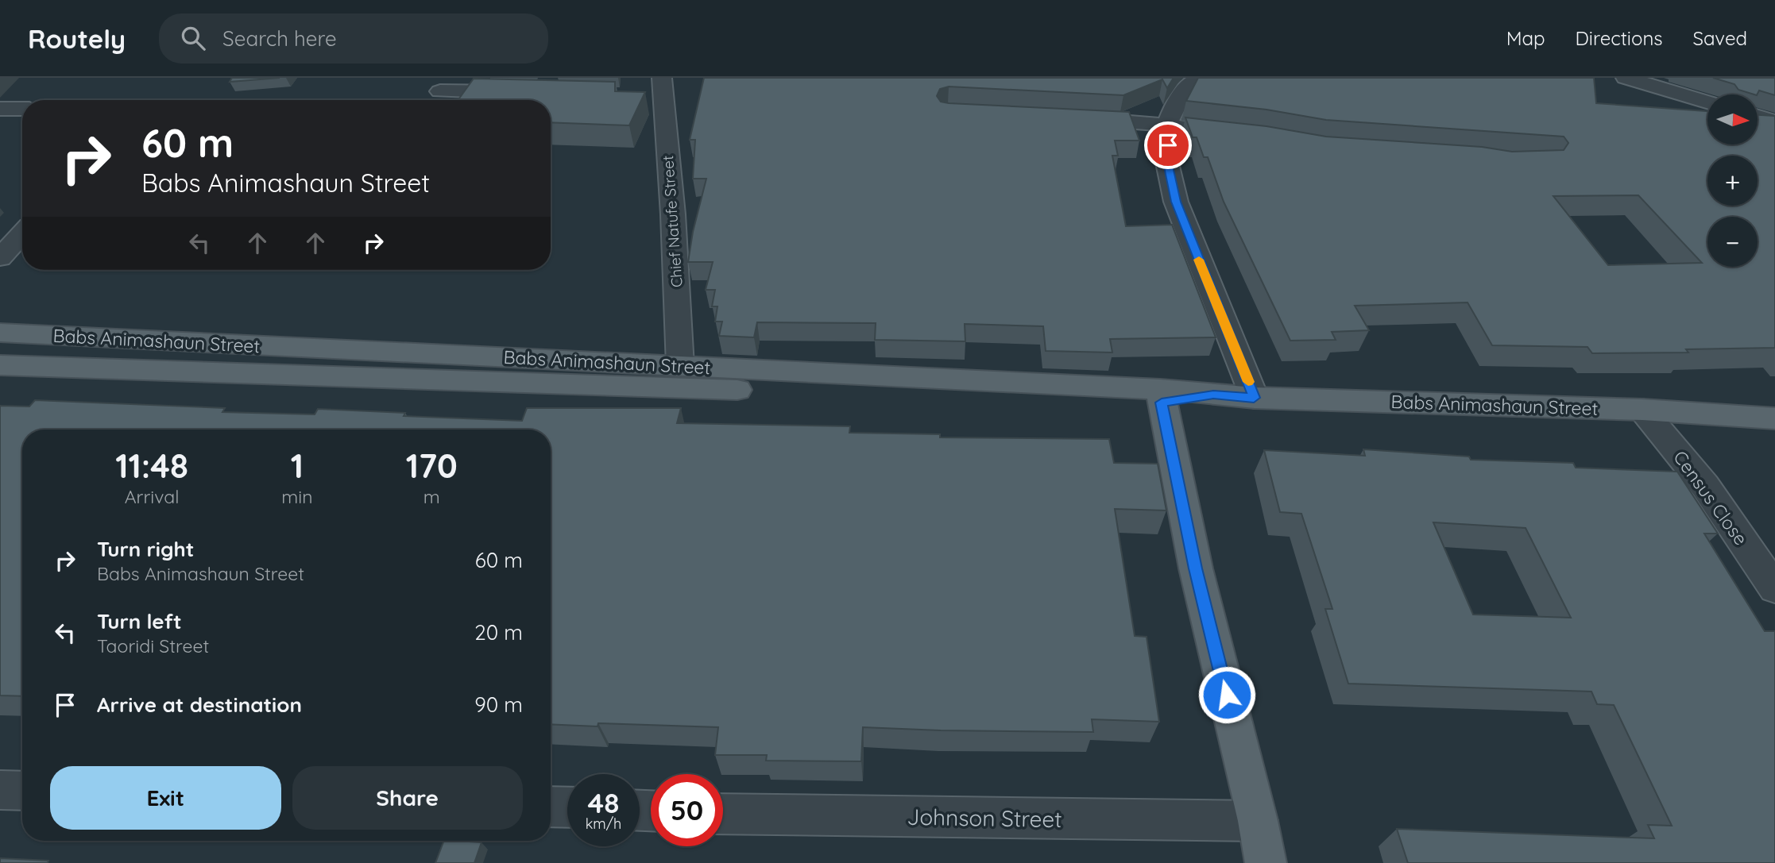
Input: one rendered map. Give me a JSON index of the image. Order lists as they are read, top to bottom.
{
  "streets": {
    "main road": ["Babs Animashaun Street"],
    "street": ["Chief Natufe Street", "Census Close", "Johnson Street"]
  },
  "crossings": [
    ["Chief Natufe Street", "Babs Animashaun Street"],
    ["Babs Animashaun Street", "Census Close"]
  ],
  "north": "right",
  "page": {
    "header": "Routely",
    "search": "Search here",
    "nav": ["Map", "Directions", "Saved"],
    "map_buttons": ["+", "−"],
    "turn": ["60 m", "Babs Animashaun Street"],
    "eta": [
      "11:48",
      "Arrival",
      "1",
      "min",
      "170",
      "m"
    ],
    "list": [
      {
        "name": "Turn right",
        "note": "Babs Animashaun Street",
        "value": "60 m"
      },
      {
        "name": "Turn left",
        "note": "Taoridi Street",
        "value": "20 m"
      },
      {
        "name": "Arrive at destination",
        "value": "90 m"
      }
    ],
    "buttons": ["Exit", "Share"],
    "speed": "48 km/h",
    "limit": "50"
  }
}
